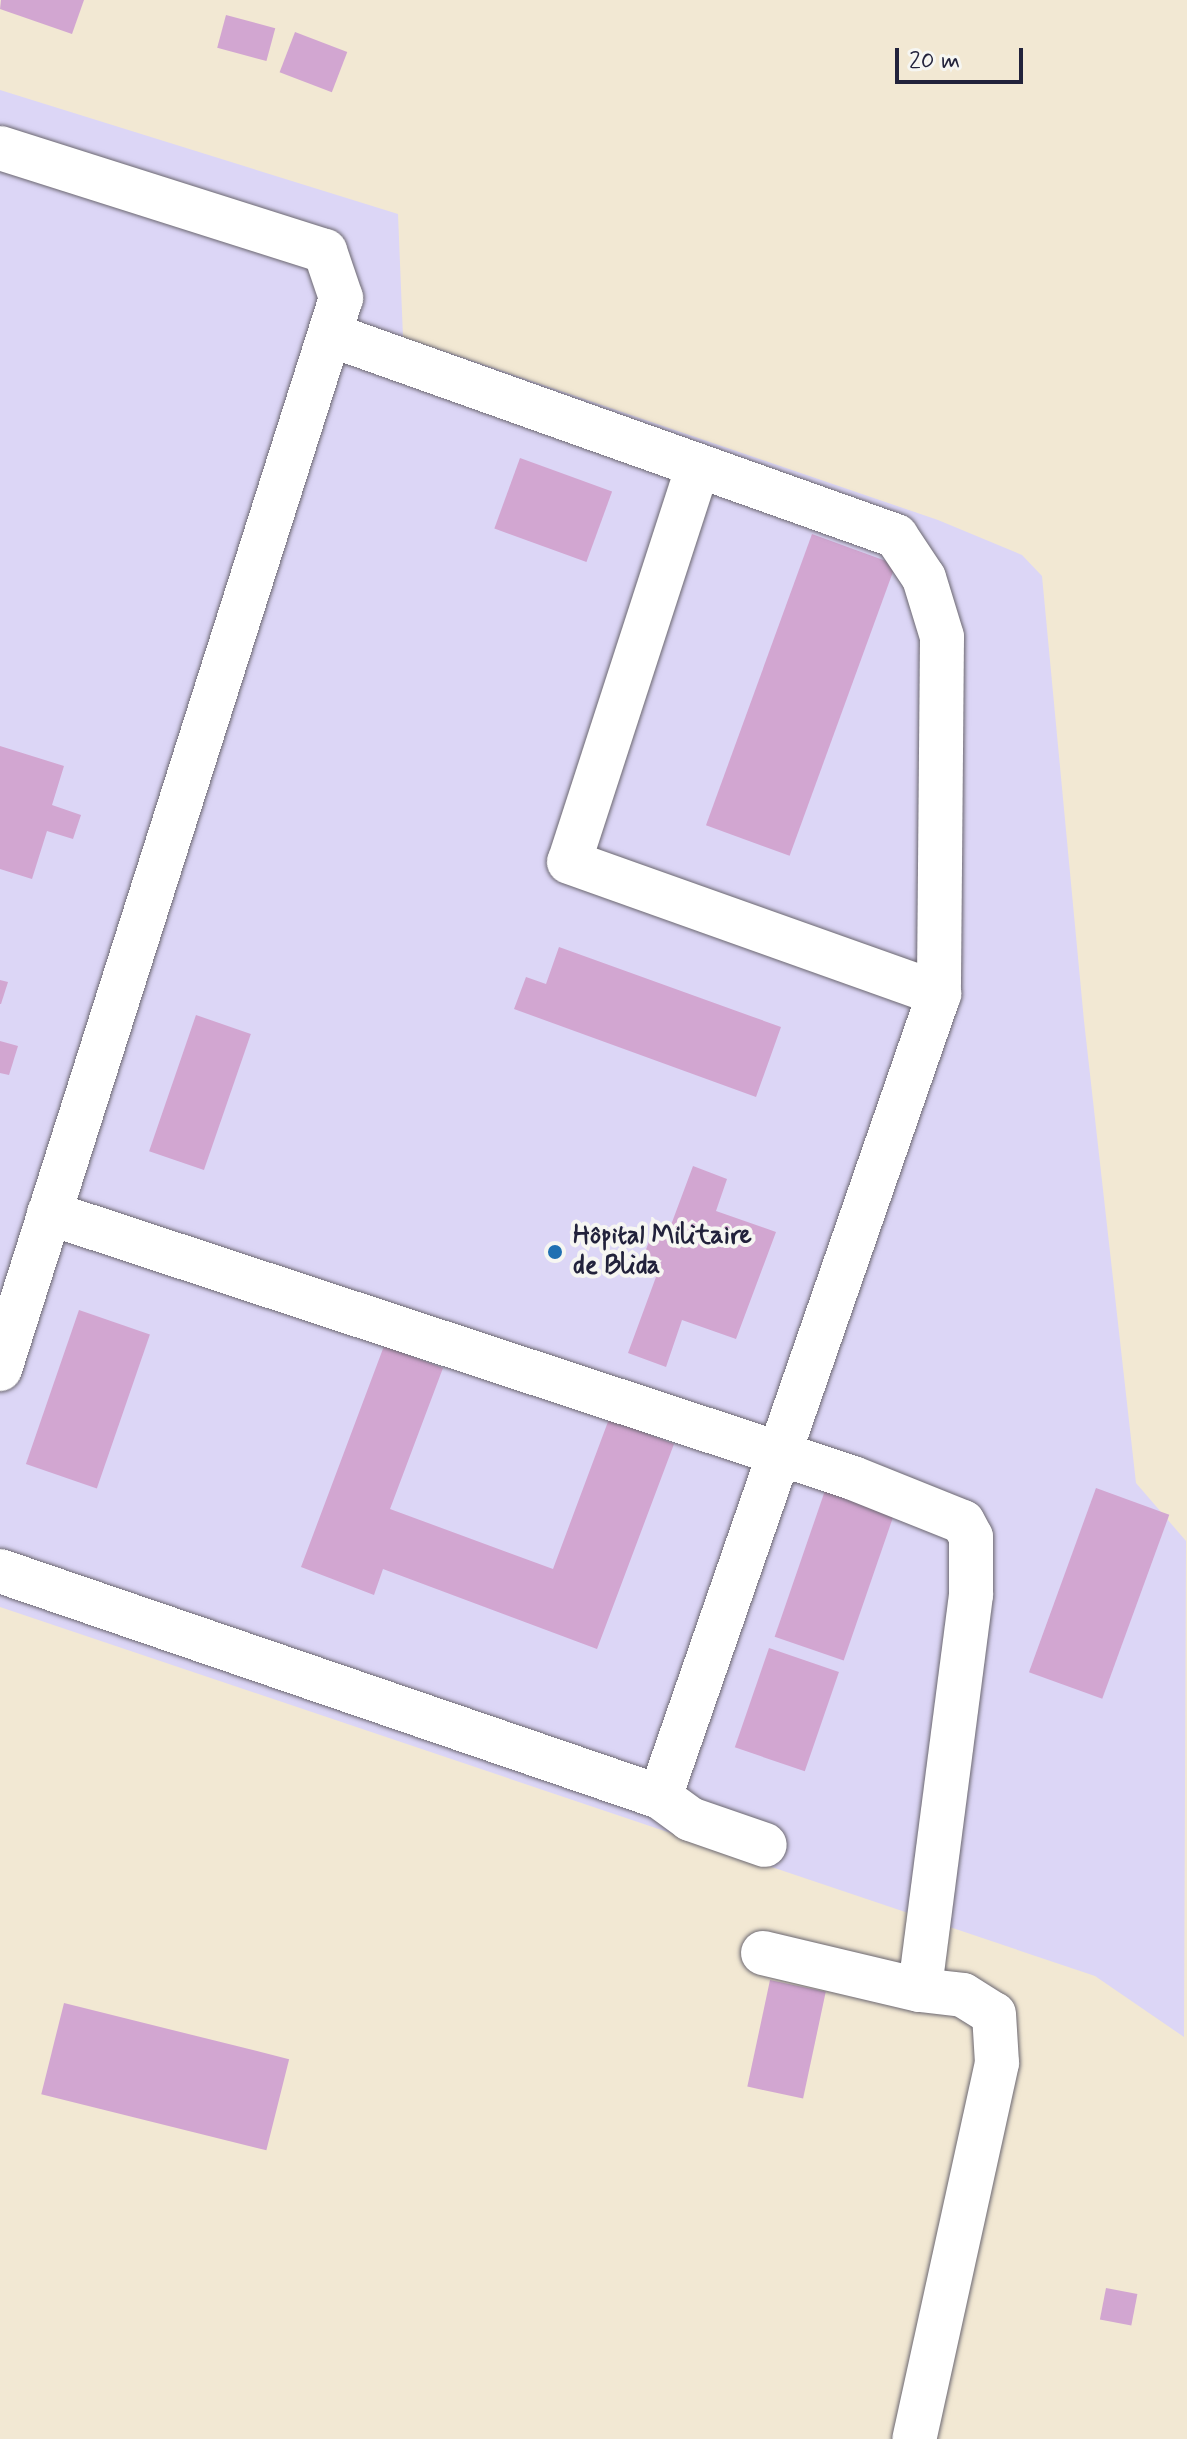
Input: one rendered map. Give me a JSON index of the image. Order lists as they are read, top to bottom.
{
  "places": ["Hôpital Militaire de Blida"],
  "scale_bar": "20 m"
}
